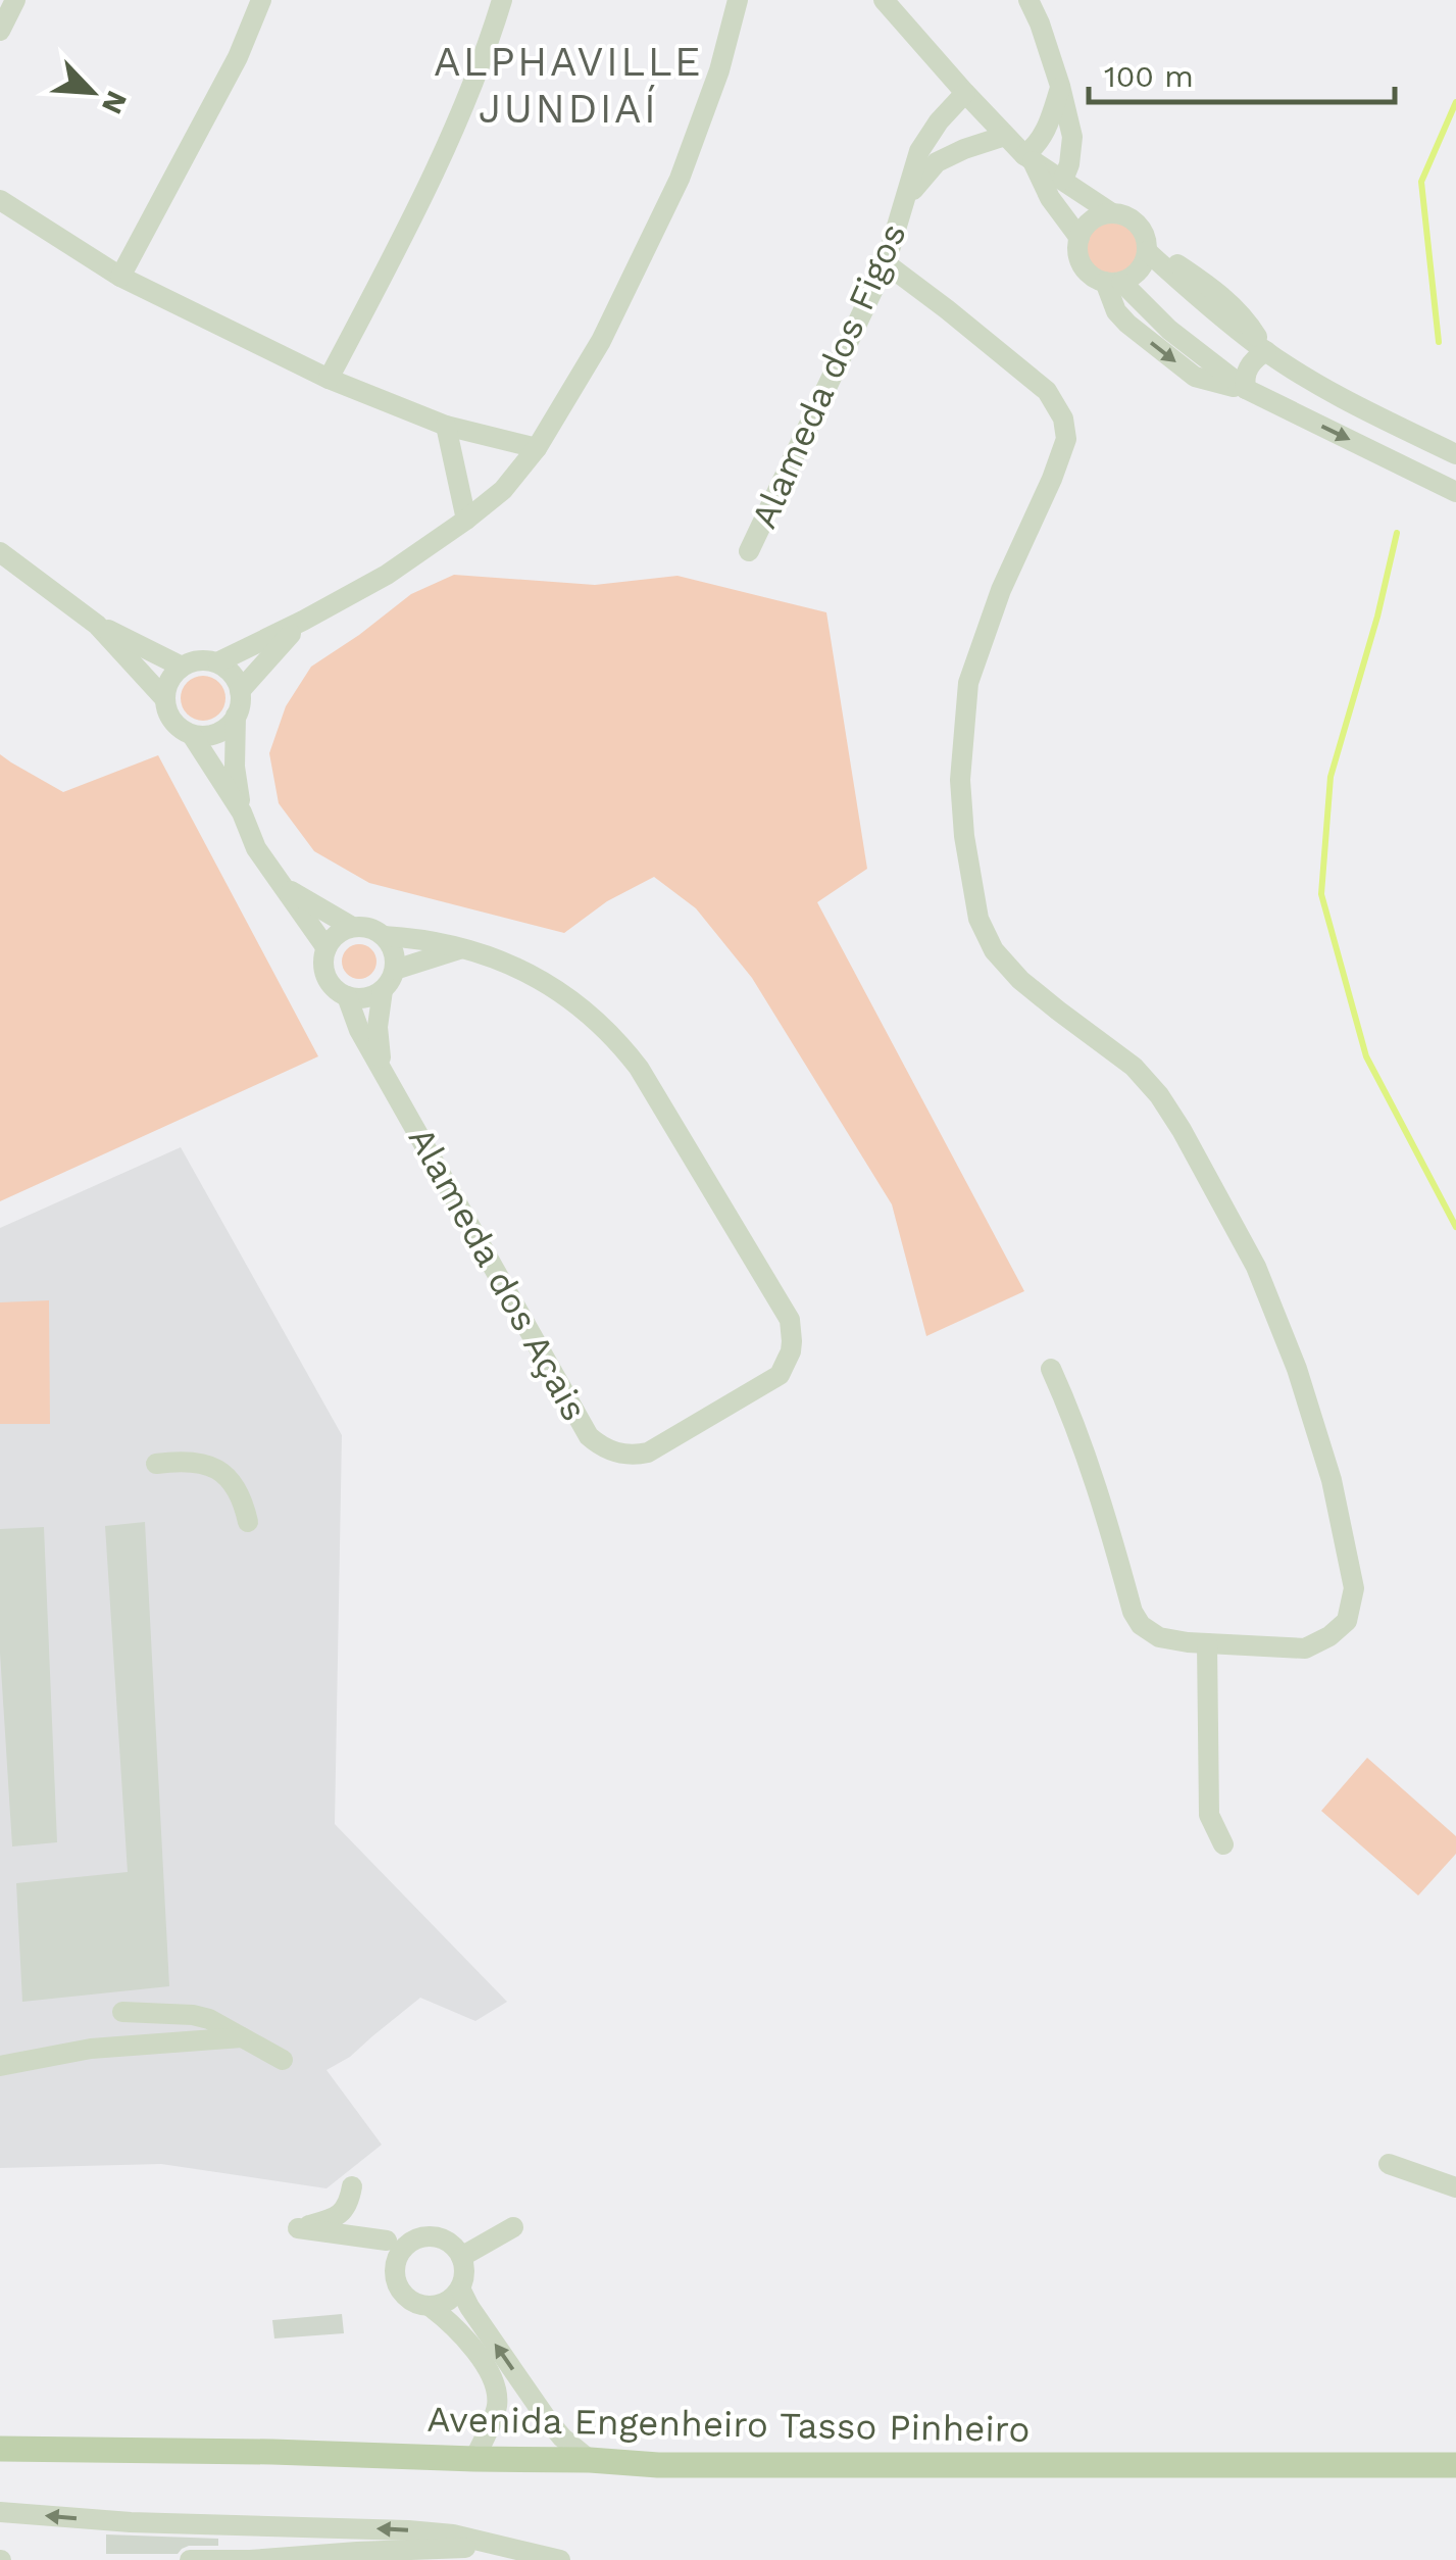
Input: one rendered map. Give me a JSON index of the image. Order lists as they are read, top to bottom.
{
  "streets": {
    "main road": ["Avenida Engenheiro Tasso Pinheiro"],
    "street": ["Alameda dos Figos", "Alameda dos Açais"]
  },
  "districts": ["ALPHAVILLE JUNDIAÍ"],
  "scale_bar": "100 m",
  "north": "bottom right"
}
